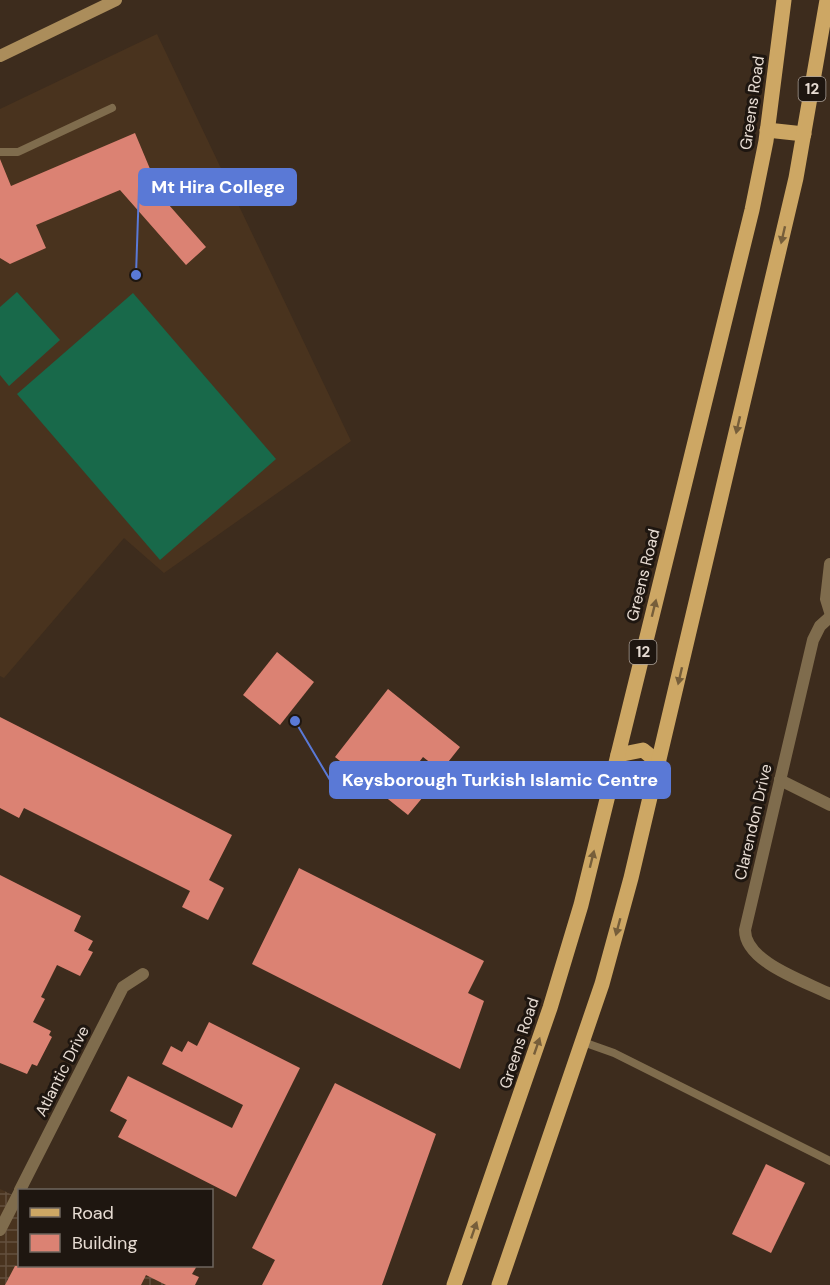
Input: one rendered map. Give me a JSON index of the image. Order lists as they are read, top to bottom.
{
  "streets": {
    "main road": ["12", "Greens Road"],
    "street": ["Clarendon Drive", "Atlantic Drive"]
  },
  "places": ["Mt Hira College", "Keysborough Turkish Islamic Centre"],
  "legend": ["Road", "Building"]
}
